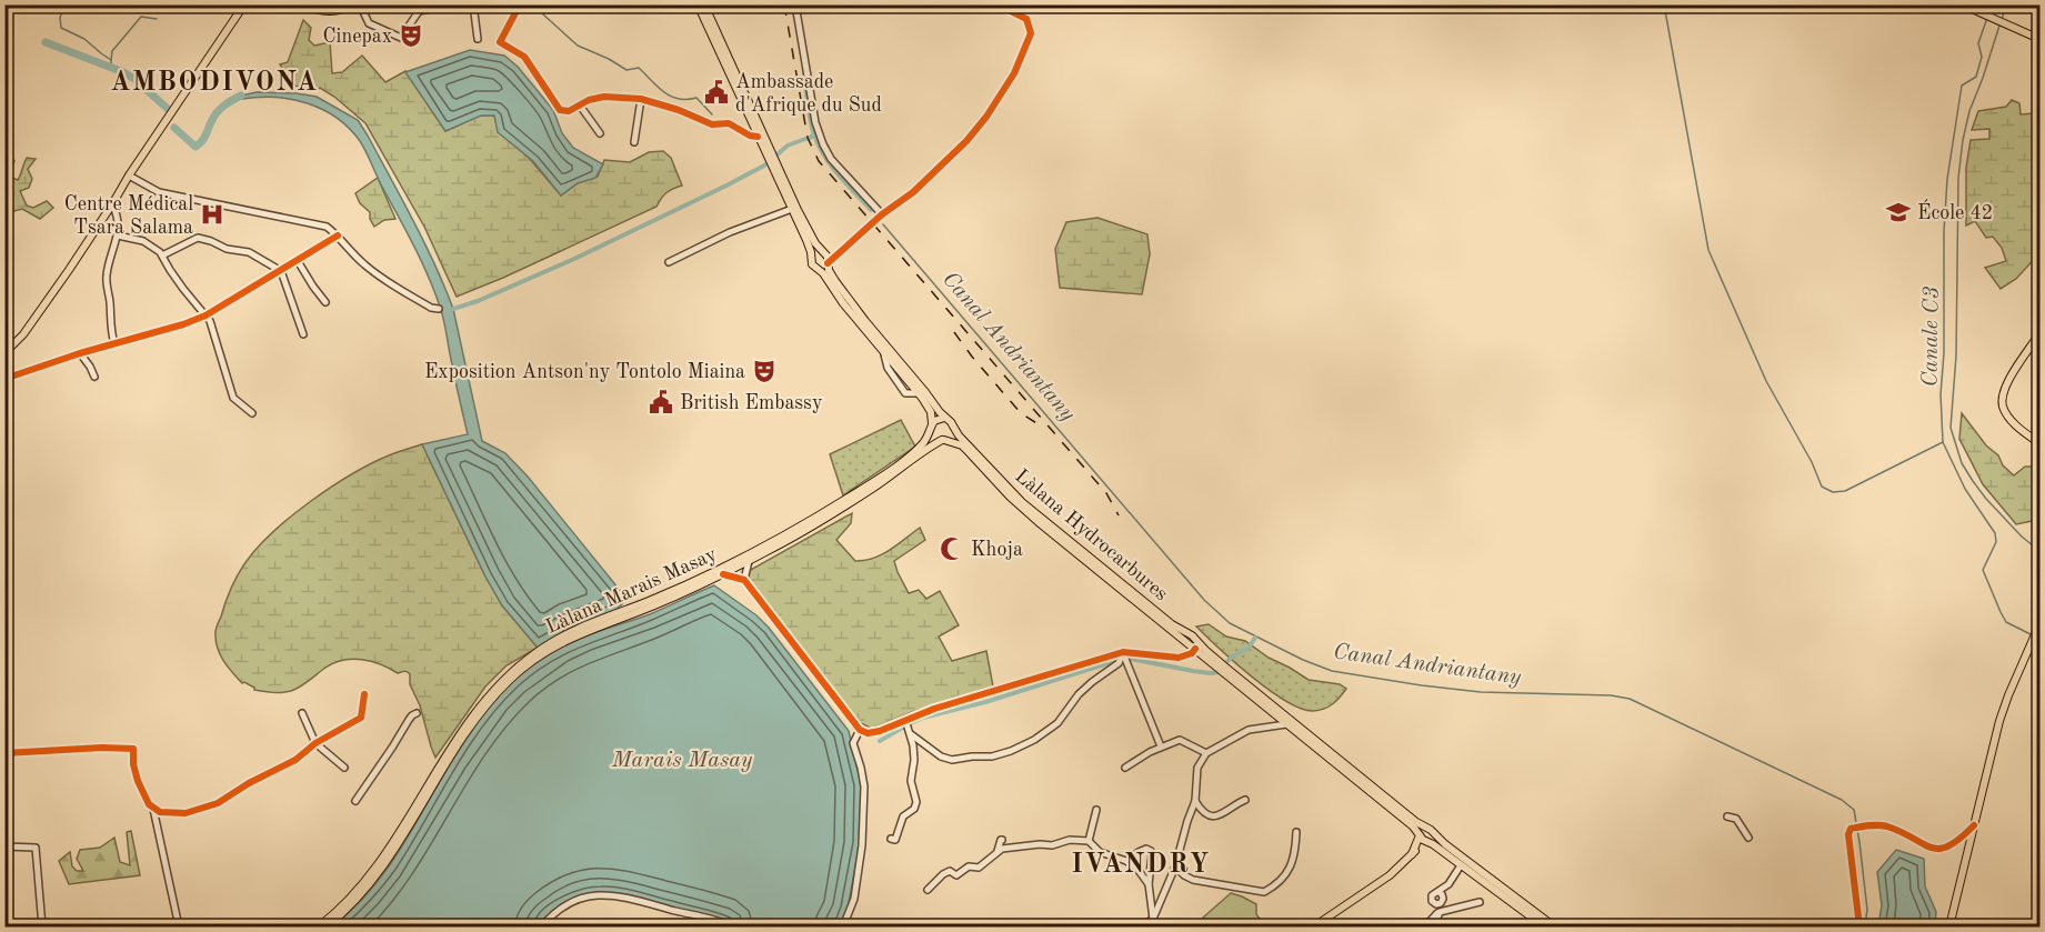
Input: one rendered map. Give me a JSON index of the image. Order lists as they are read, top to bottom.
{
  "streets": {
    "main road": ["Làlana Hydrocarbures", "Làlana Marais Masay"]
  },
  "crossings": [
    ["Làlana Hydrocarbures", "Làlana Marais Masay"]
  ],
  "districts": ["AMBODIVONA", "IVANDRY"],
  "water": ["Canale C3", "Canal Andriantany", "Marais Masay"],
  "places": {
    "theatre": ["Cinepax", "Exposition Antson'ny Tontolo Miaina"],
    "public building": ["Ambassade d'Afrique du Sud", "British Embassy"],
    "school or university": ["École 42"],
    "hospital": ["Centre Médical Tsara Salama"],
    "mosque": ["Khoja"]
  }
}
